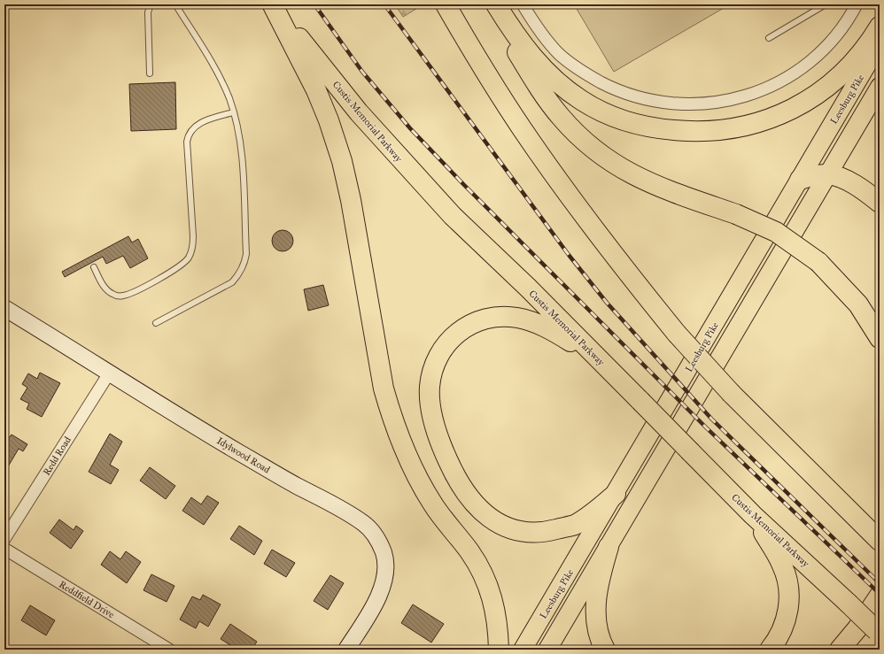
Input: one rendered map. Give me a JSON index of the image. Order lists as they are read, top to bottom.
{
  "streets": {
    "highway": ["Custis Memorial Parkway"],
    "main road": ["Leesburg Pike", "Idylwood Road"],
    "street": ["Redd Road", "Reddfield Drive"]
  },
  "crossings": [
    ["Idylwood Road", "Redd Road"]
  ]
}
